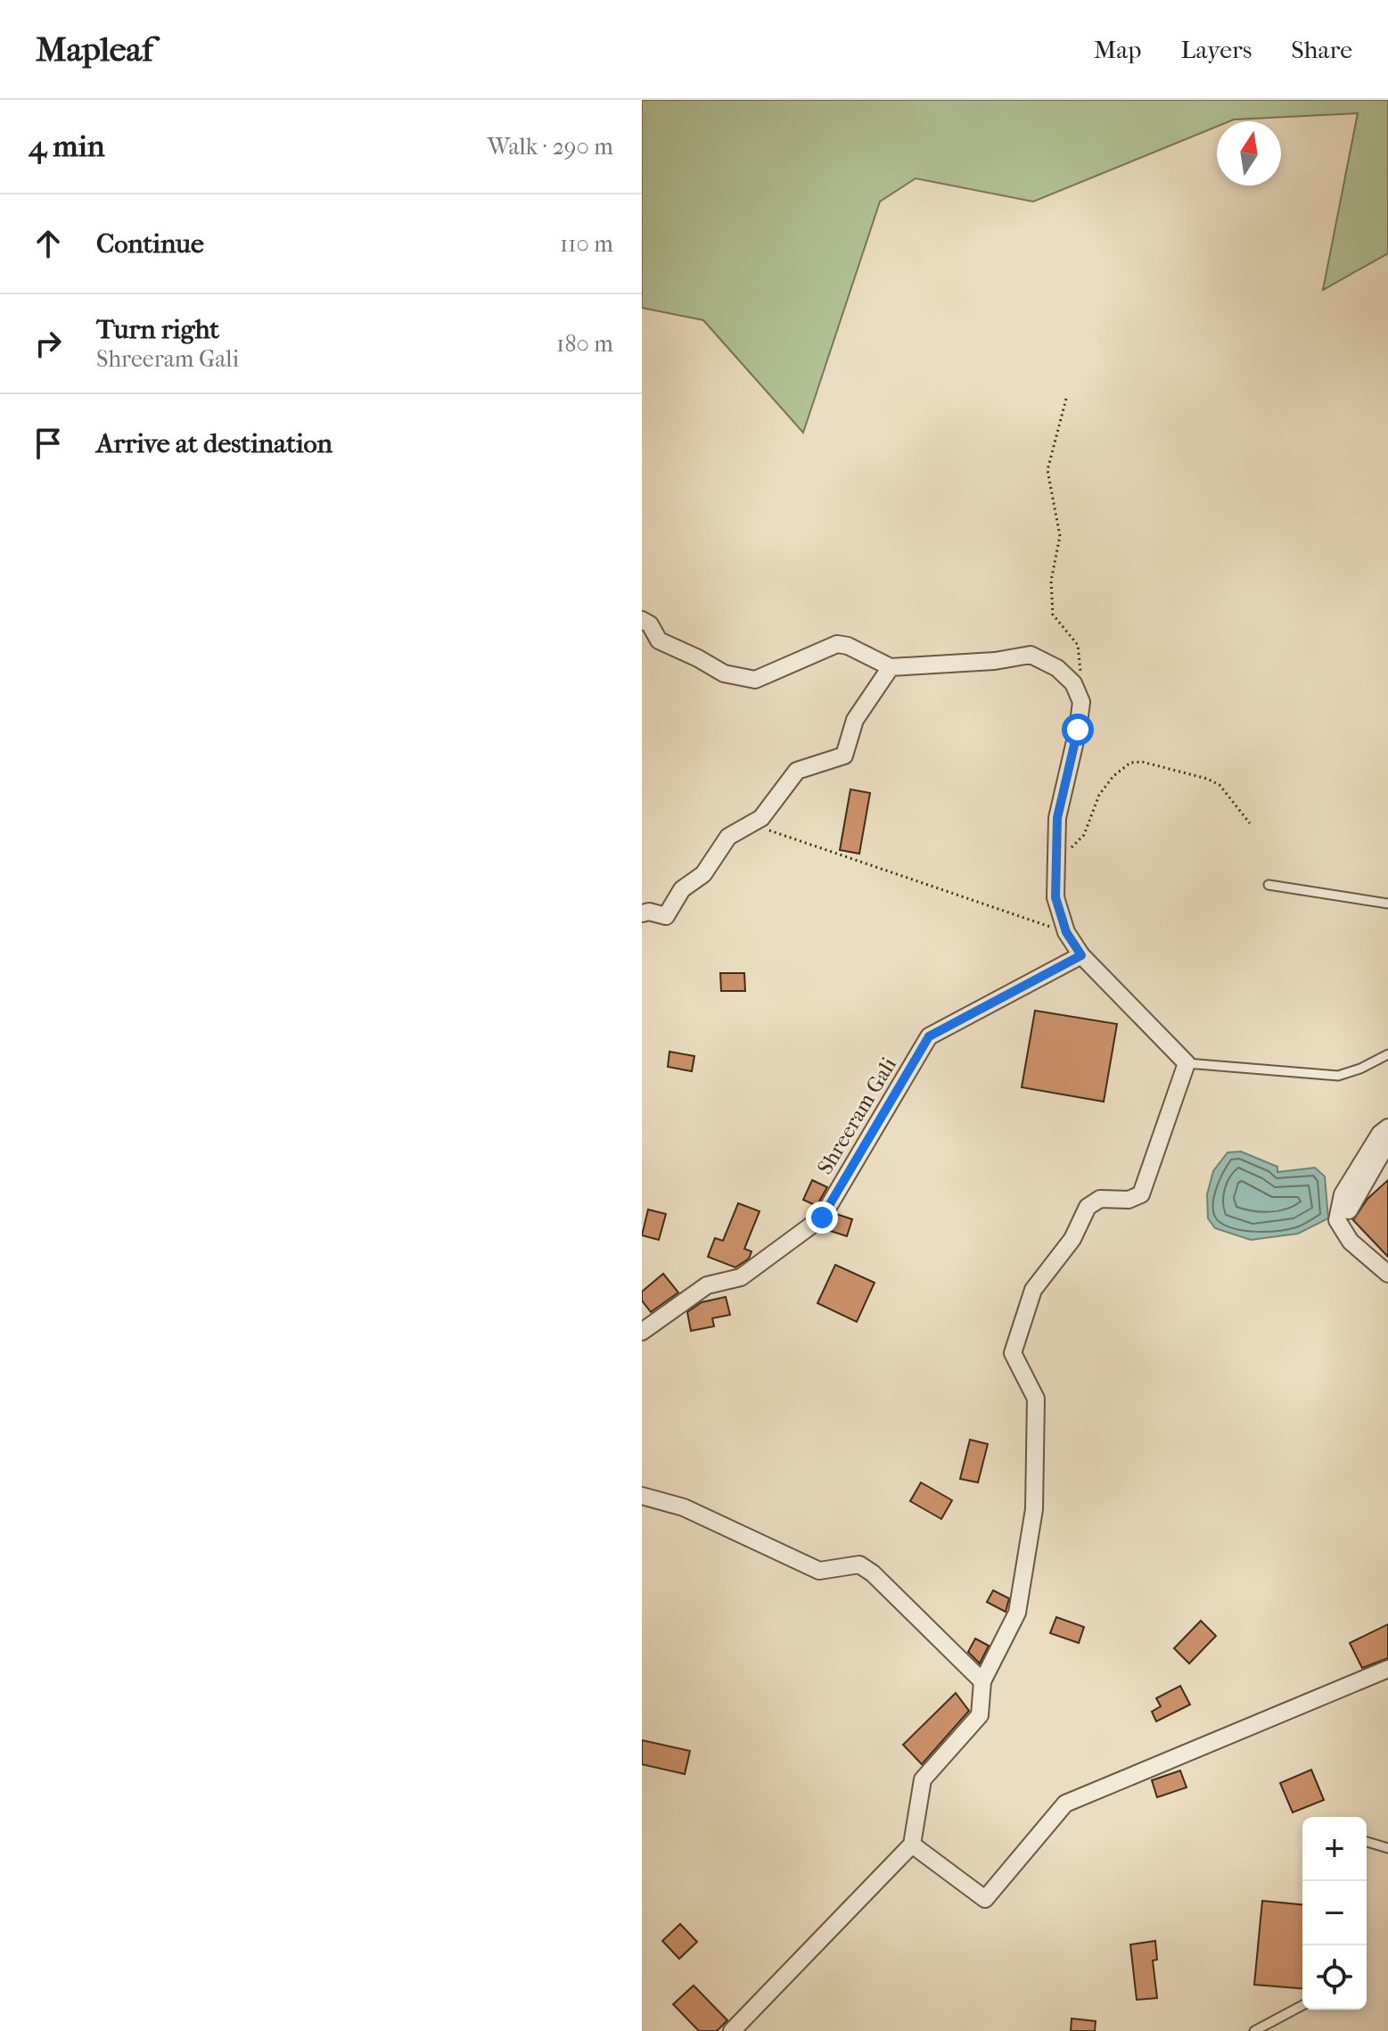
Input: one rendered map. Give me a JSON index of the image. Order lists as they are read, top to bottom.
{
  "streets": {
    "street": ["Shreeram Gali"]
  },
  "north": "top",
  "page": {
    "header": "Mapleaf",
    "nav": ["Map", "Layers", "Share"],
    "heading": ["4 min", "Walk · 290 m"],
    "list": [
      ["Continue", "110 m"],
      ["Turn right", "Shreeram Gali", "180 m"],
      "Arrive at destination"
    ],
    "map_buttons": ["+", "−"]
  }
}
